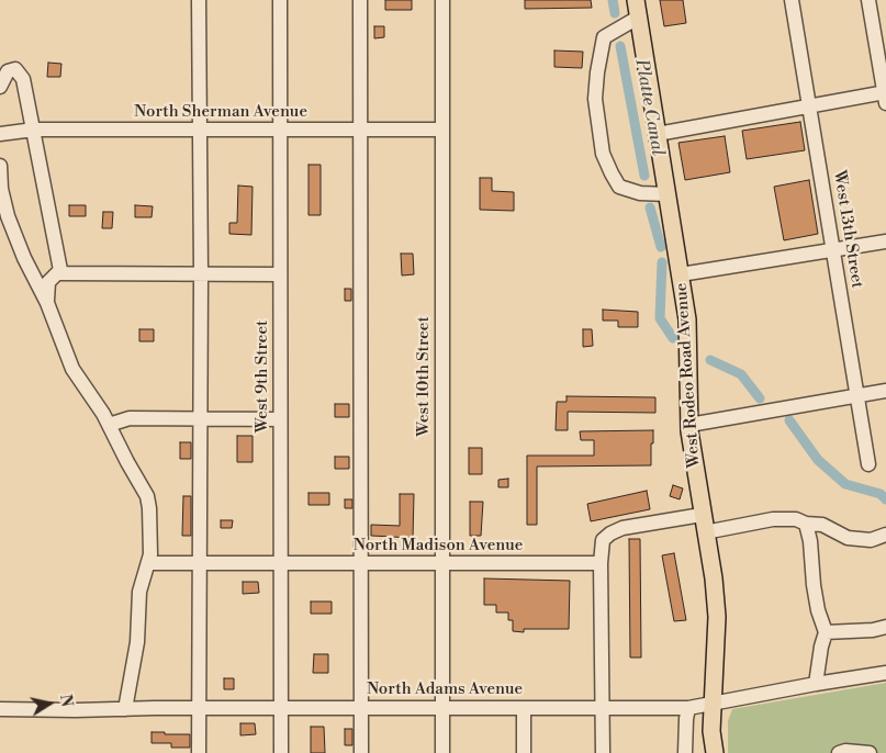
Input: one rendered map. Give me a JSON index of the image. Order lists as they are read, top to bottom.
{
  "streets": {
    "main road": ["West Rodeo Road Avenue"],
    "street": [
      "North Sherman Avenue",
      "West 13th Street",
      "West 9th Street",
      "West 10th Street",
      "North Madison Avenue",
      "North Adams Avenue"
    ]
  },
  "crossings": [
    ["North Sherman Avenue", "West 9th Street"],
    ["North Sherman Avenue", "West 10th Street"],
    ["West Rodeo Road Avenue", "North Adams Avenue"],
    ["West 9th Street", "North Madison Avenue"],
    ["West 9th Street", "North Adams Avenue"],
    ["West 10th Street", "North Madison Avenue"],
    ["West 10th Street", "North Adams Avenue"]
  ],
  "water": ["Platte Canal"],
  "north": "right"
}
